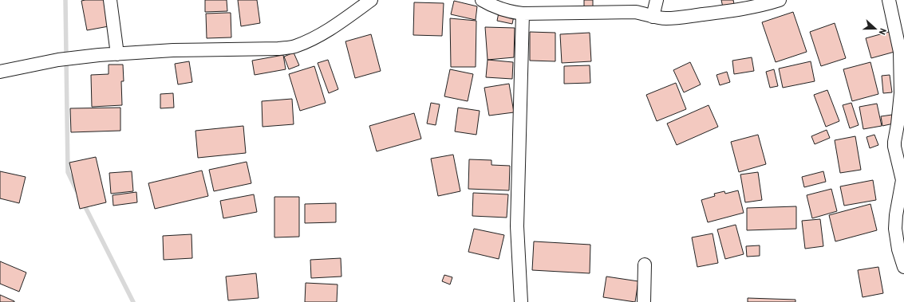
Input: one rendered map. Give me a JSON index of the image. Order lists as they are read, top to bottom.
{
  "north": "right"
}
